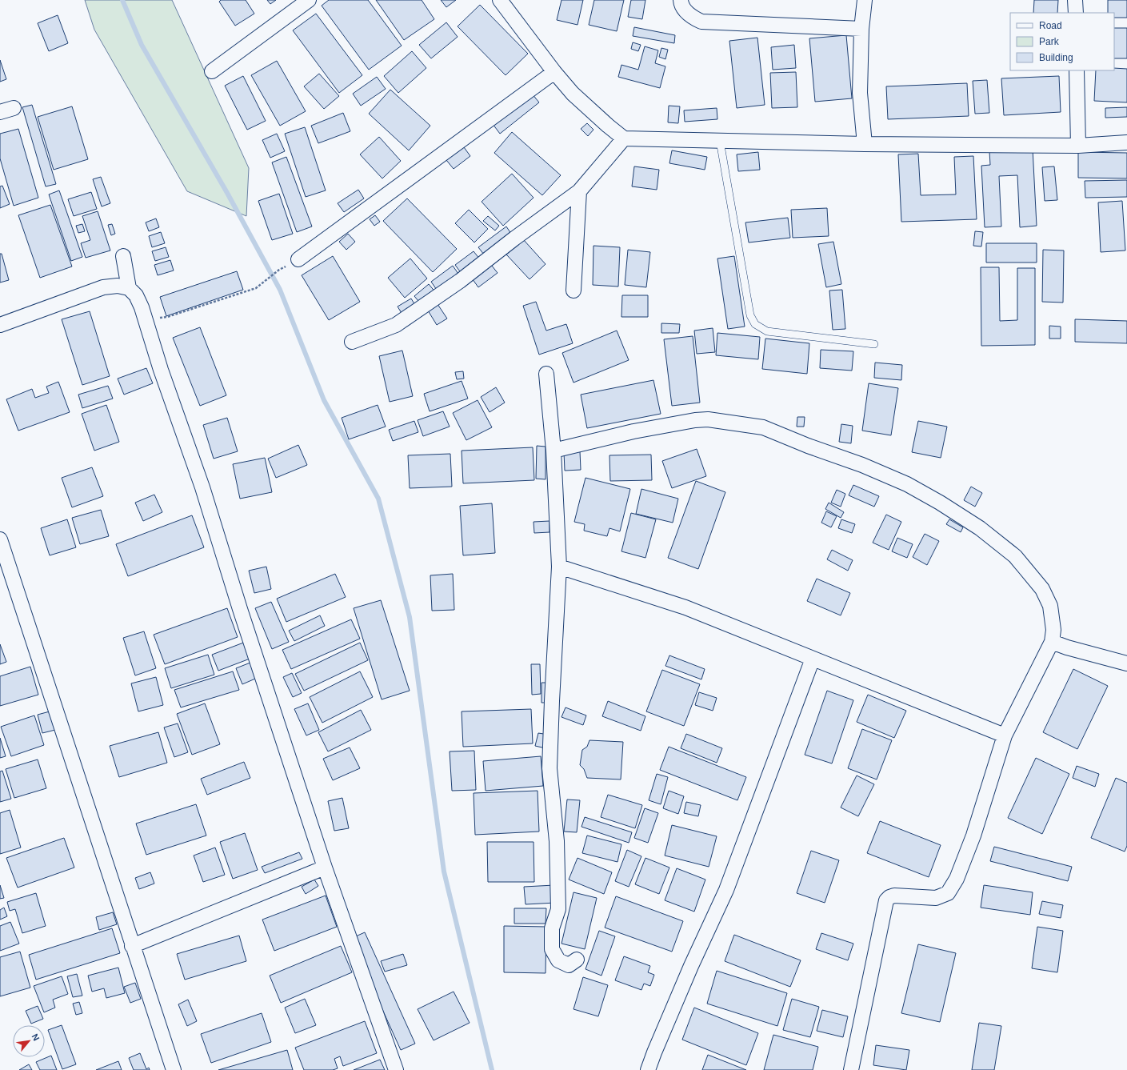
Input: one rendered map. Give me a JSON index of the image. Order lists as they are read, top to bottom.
{
  "legend": ["Road", "Park", "Building"],
  "north": "top right"
}
